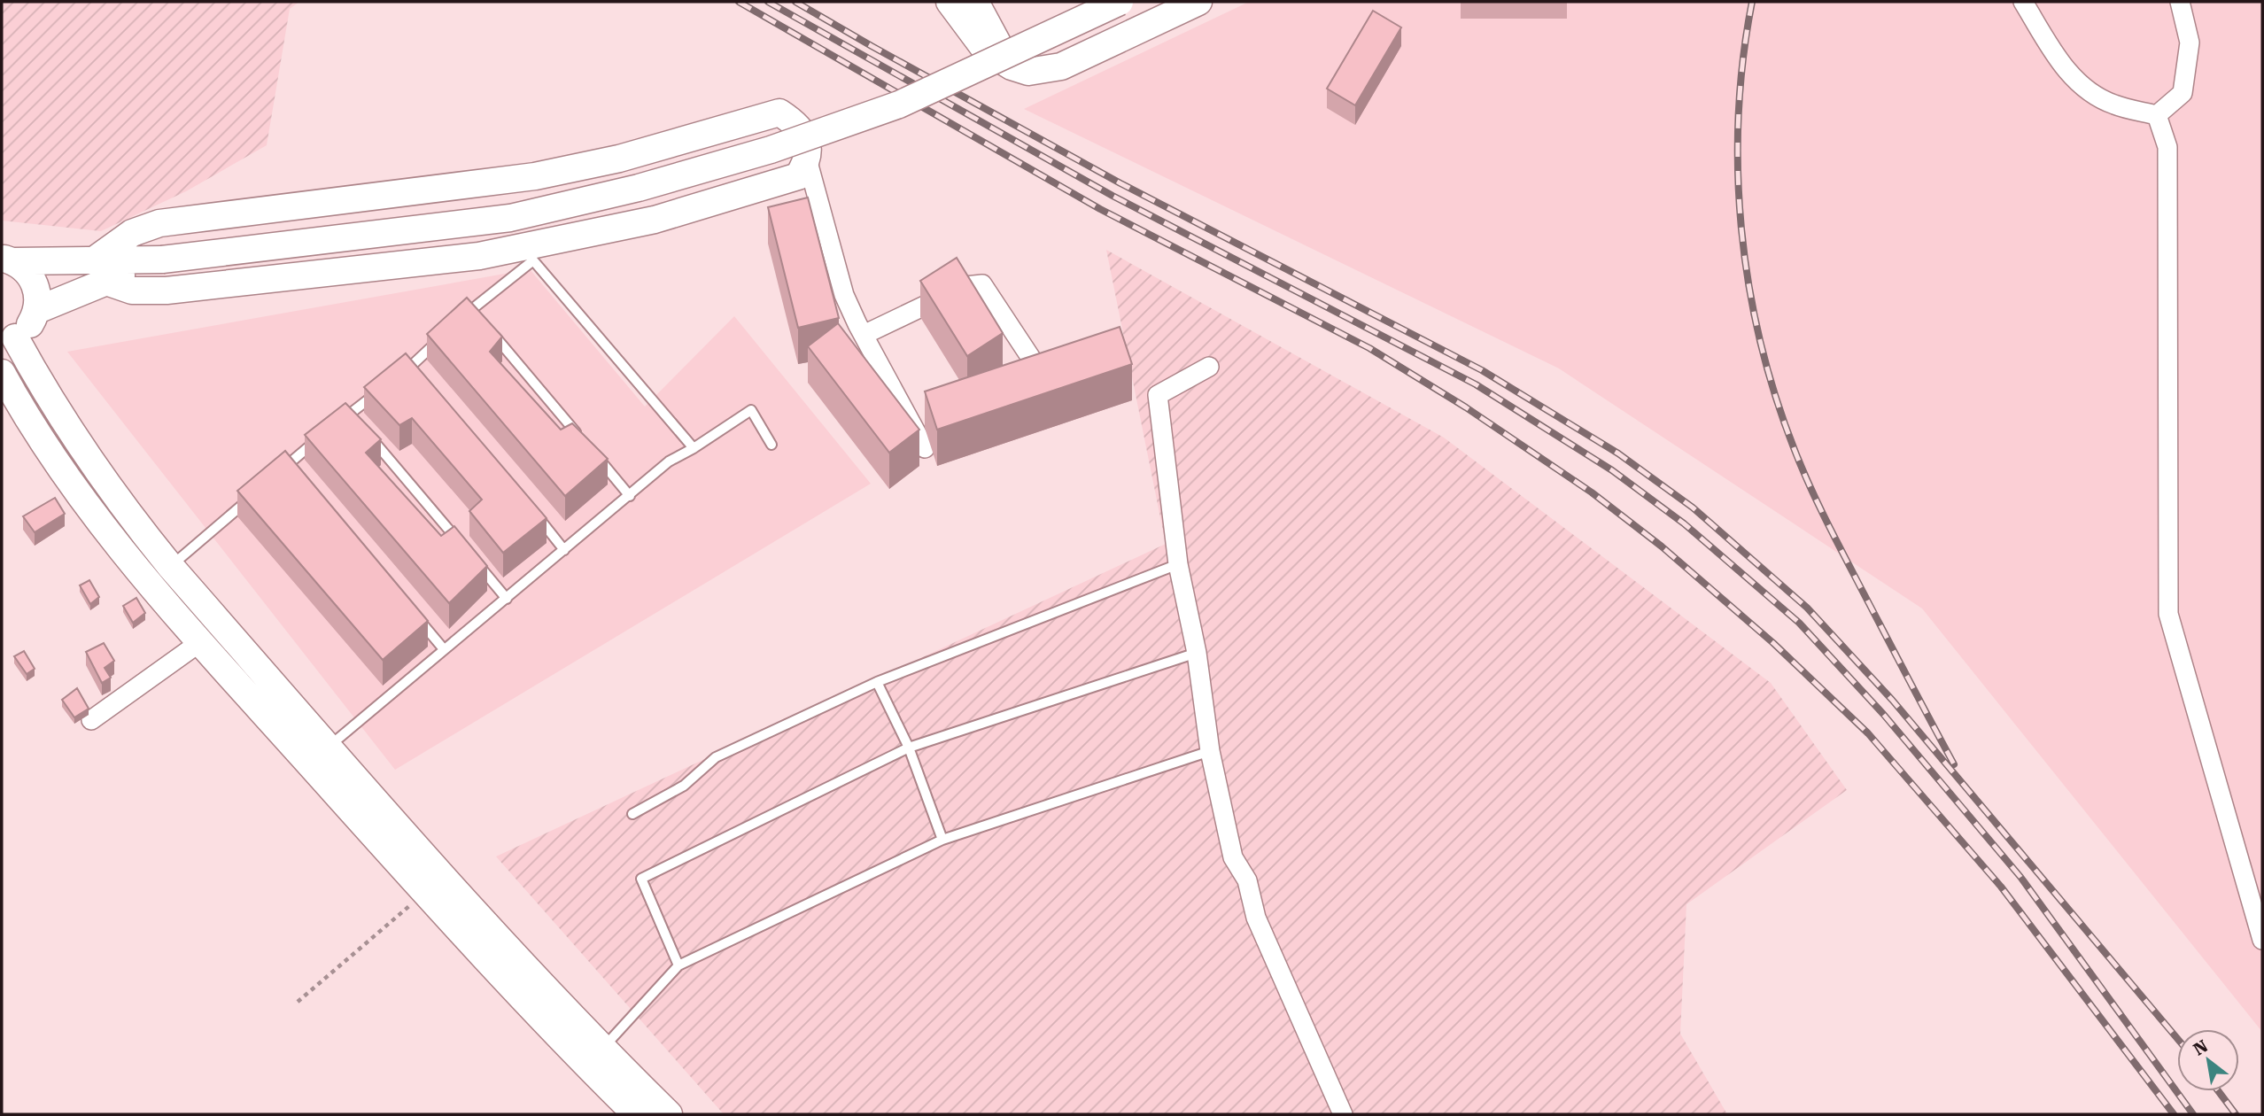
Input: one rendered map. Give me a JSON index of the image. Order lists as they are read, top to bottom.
{
  "north": "top left"
}
